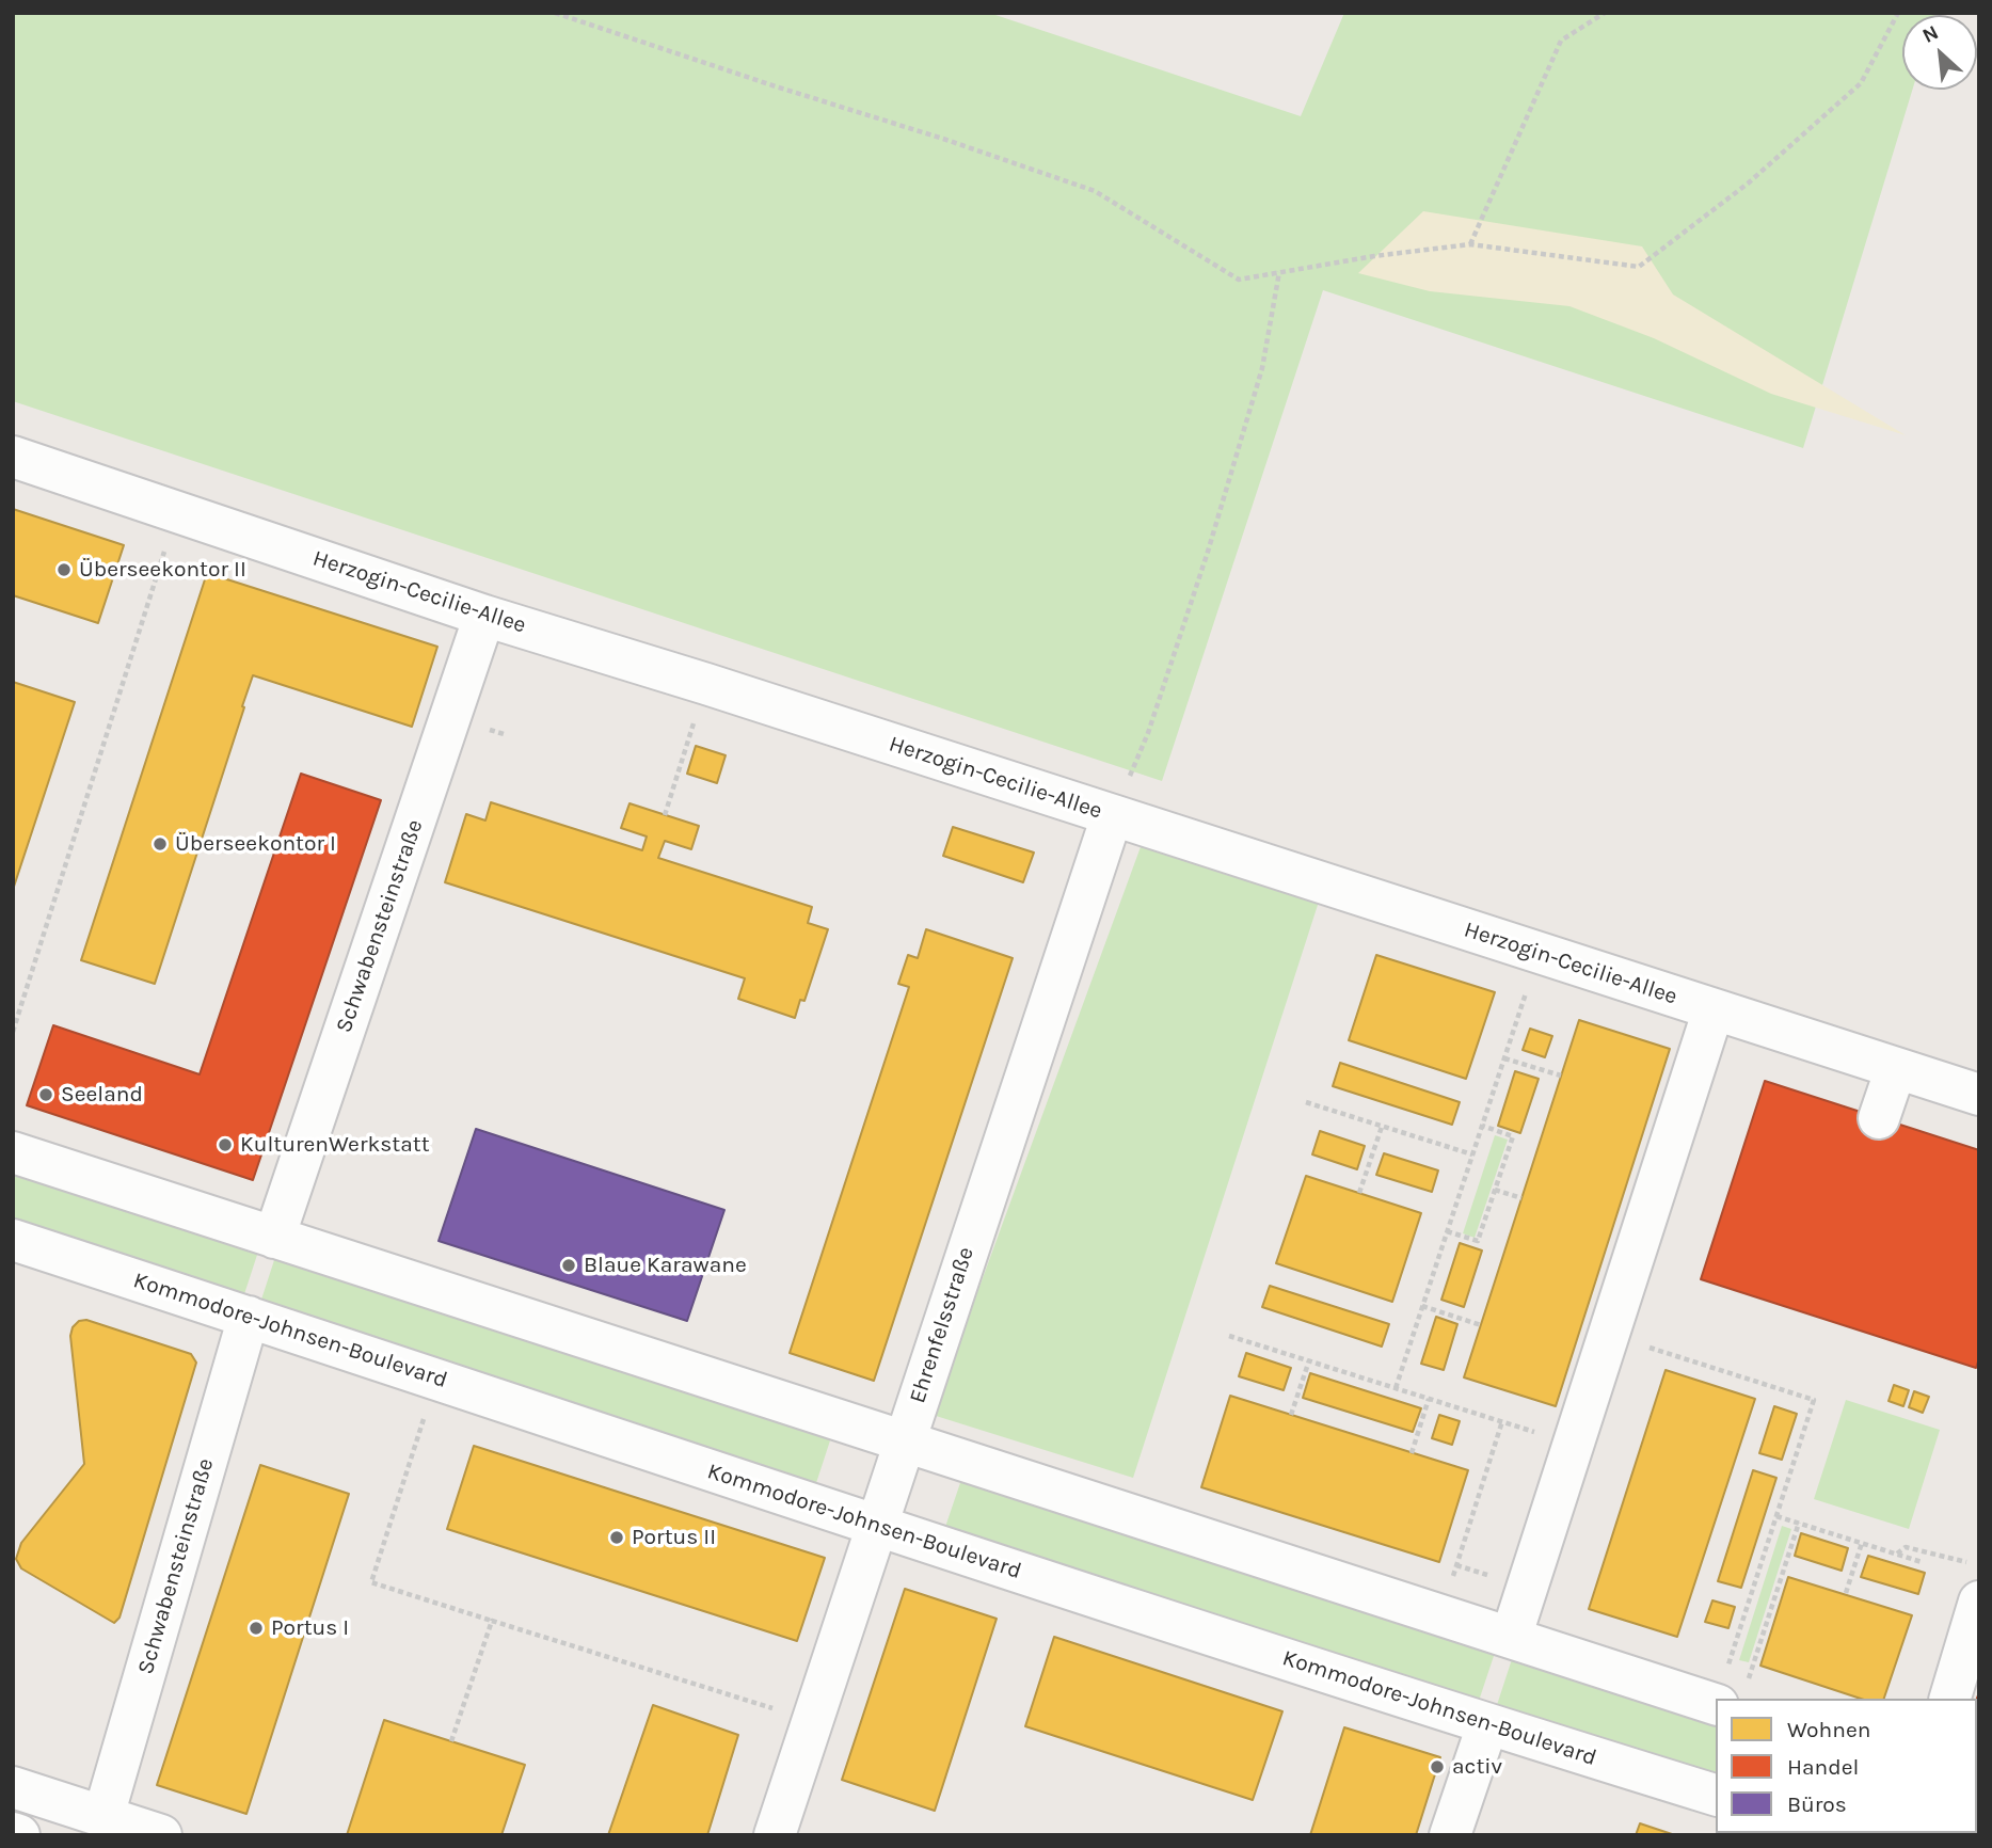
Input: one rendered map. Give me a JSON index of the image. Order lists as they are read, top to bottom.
{
  "streets": {
    "street": [
      "Herzogin-Cecilie-Allee",
      "Schwabensteinstraße",
      "Ehrenfelsstraße",
      "Kommodore-Johnsen-Boulevard"
    ]
  },
  "crossings": [
    ["Herzogin-Cecilie-Allee", "Schwabensteinstraße"],
    ["Herzogin-Cecilie-Allee", "Ehrenfelsstraße"],
    ["Schwabensteinstraße", "Kommodore-Johnsen-Boulevard"],
    ["Ehrenfelsstraße", "Kommodore-Johnsen-Boulevard"]
  ],
  "places": [
    "Überseekontor II",
    "Überseekontor I",
    "Seeland",
    "KulturenWerkstatt",
    "Blaue Karawane",
    "Portus II",
    "Portus I",
    "activ"
  ],
  "legend": ["Wohnen", "Handel", "Büros"],
  "north": "top left"
}
